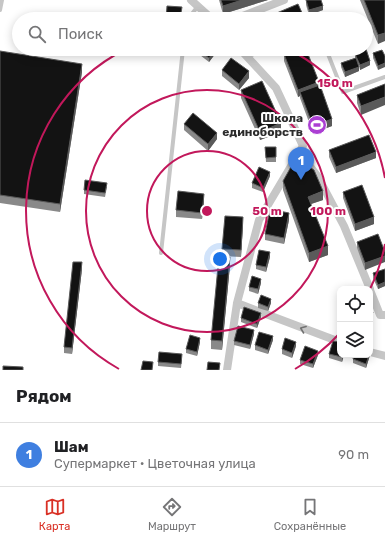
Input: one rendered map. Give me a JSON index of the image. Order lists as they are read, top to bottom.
{
  "places": {
    "sports": ["Школа единоборств"]
  },
  "page": {
    "search": "Поиск",
    "pins": "1",
    "heading": "Рядом",
    "list": [
      {
        "mark": "1",
        "name": "Шам",
        "note": "Супермаркет · Цветочная улица",
        "value": "90 m"
      }
    ],
    "nav": ["Карта", "Маршрут", "Сохранённые"]
  },
  "rings": ["150 m", "50 m", "100 m"]
}
